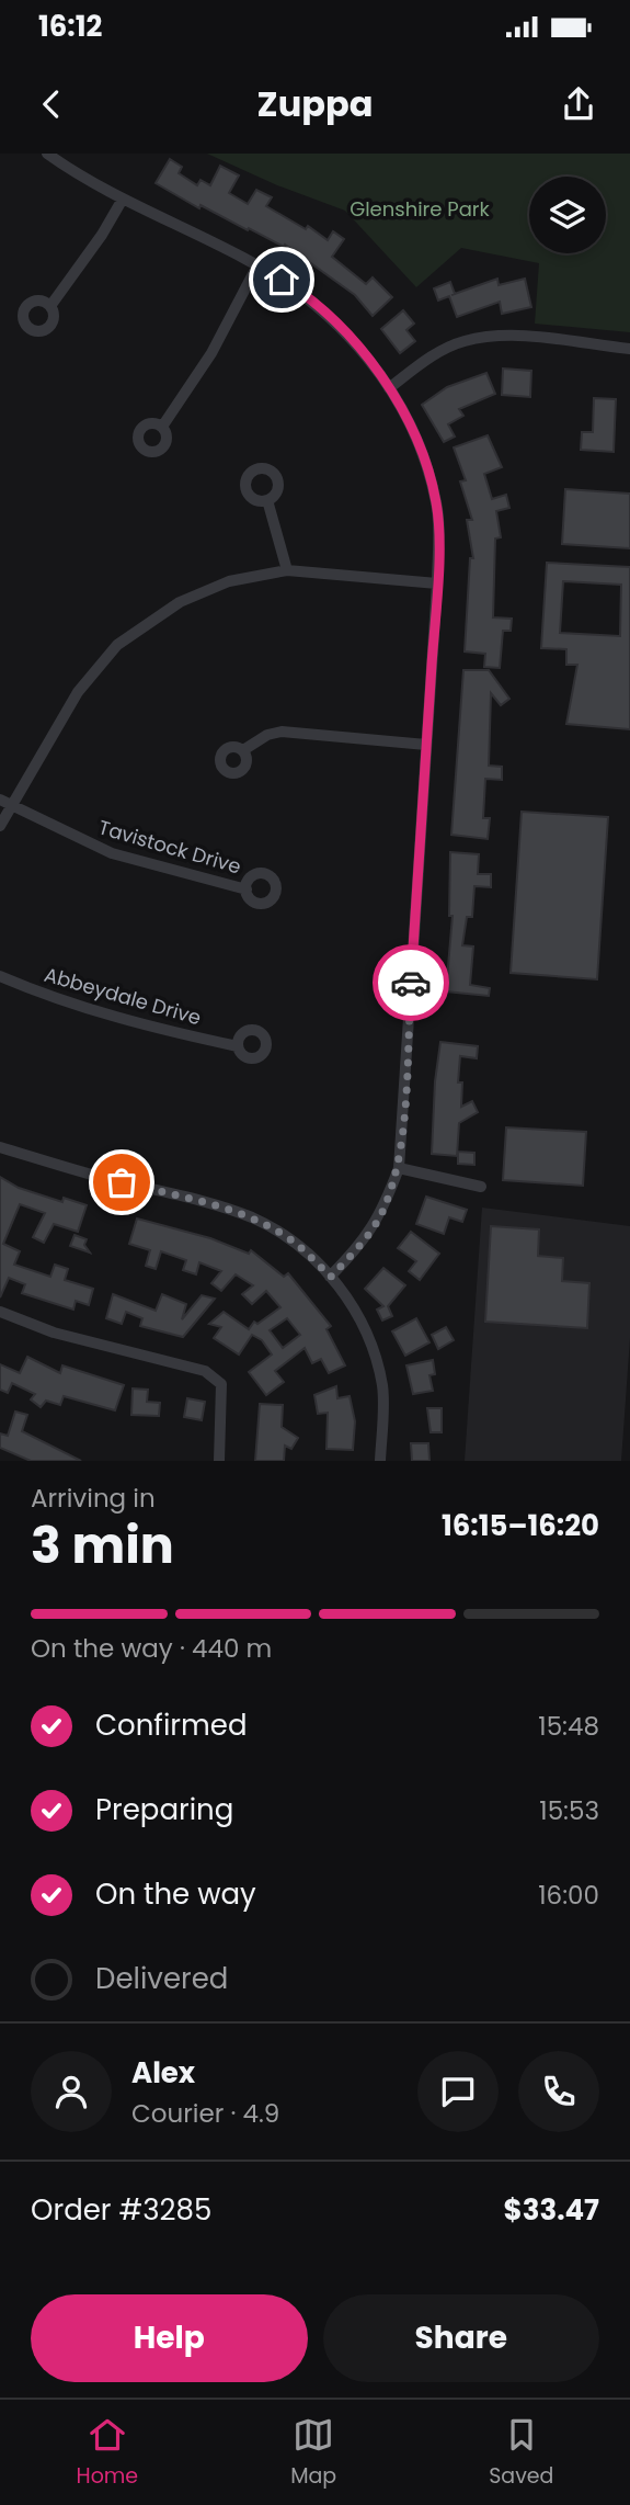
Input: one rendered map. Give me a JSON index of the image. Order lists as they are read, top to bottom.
{
  "streets": {
    "street": ["Tavistock Drive", "Abbeydale Drive"]
  },
  "parks": ["Glenshire Park"],
  "page": {
    "status": "16:12",
    "header": "Zuppa",
    "heading": ["3 min", "Arriving in", "16:15–16:20"],
    "panel": [
      "Alex",
      "Courier · 4.9",
      "Order #3285",
      "$33.47"
    ],
    "bar": "On the way · 440 m",
    "list": [
      ["Confirmed", "15:48"],
      ["Preparing", "15:53"],
      ["On the way", "16:00"],
      "Delivered"
    ],
    "buttons": ["Help", "Share"],
    "tabs": ["Home", "Map", "Saved"]
  }
}
